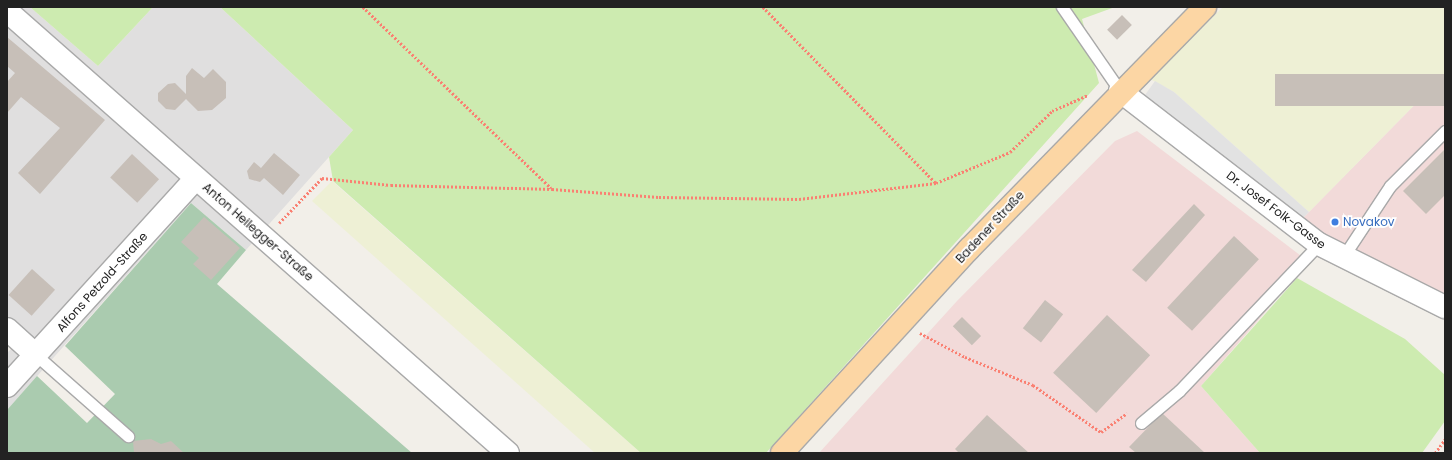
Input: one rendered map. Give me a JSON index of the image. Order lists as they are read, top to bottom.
{
  "streets": {
    "main road": ["Badener Straße"],
    "street": ["Dr. Josef Folk-Gasse", "Anton Heilegger-Straße", "Alfons Petzold-Straße"]
  },
  "crossings": [
    ["Dr. Josef Folk-Gasse", "Badener Straße"],
    ["Anton Heilegger-Straße", "Alfons Petzold-Straße"]
  ],
  "places": ["Novakov"]
}
